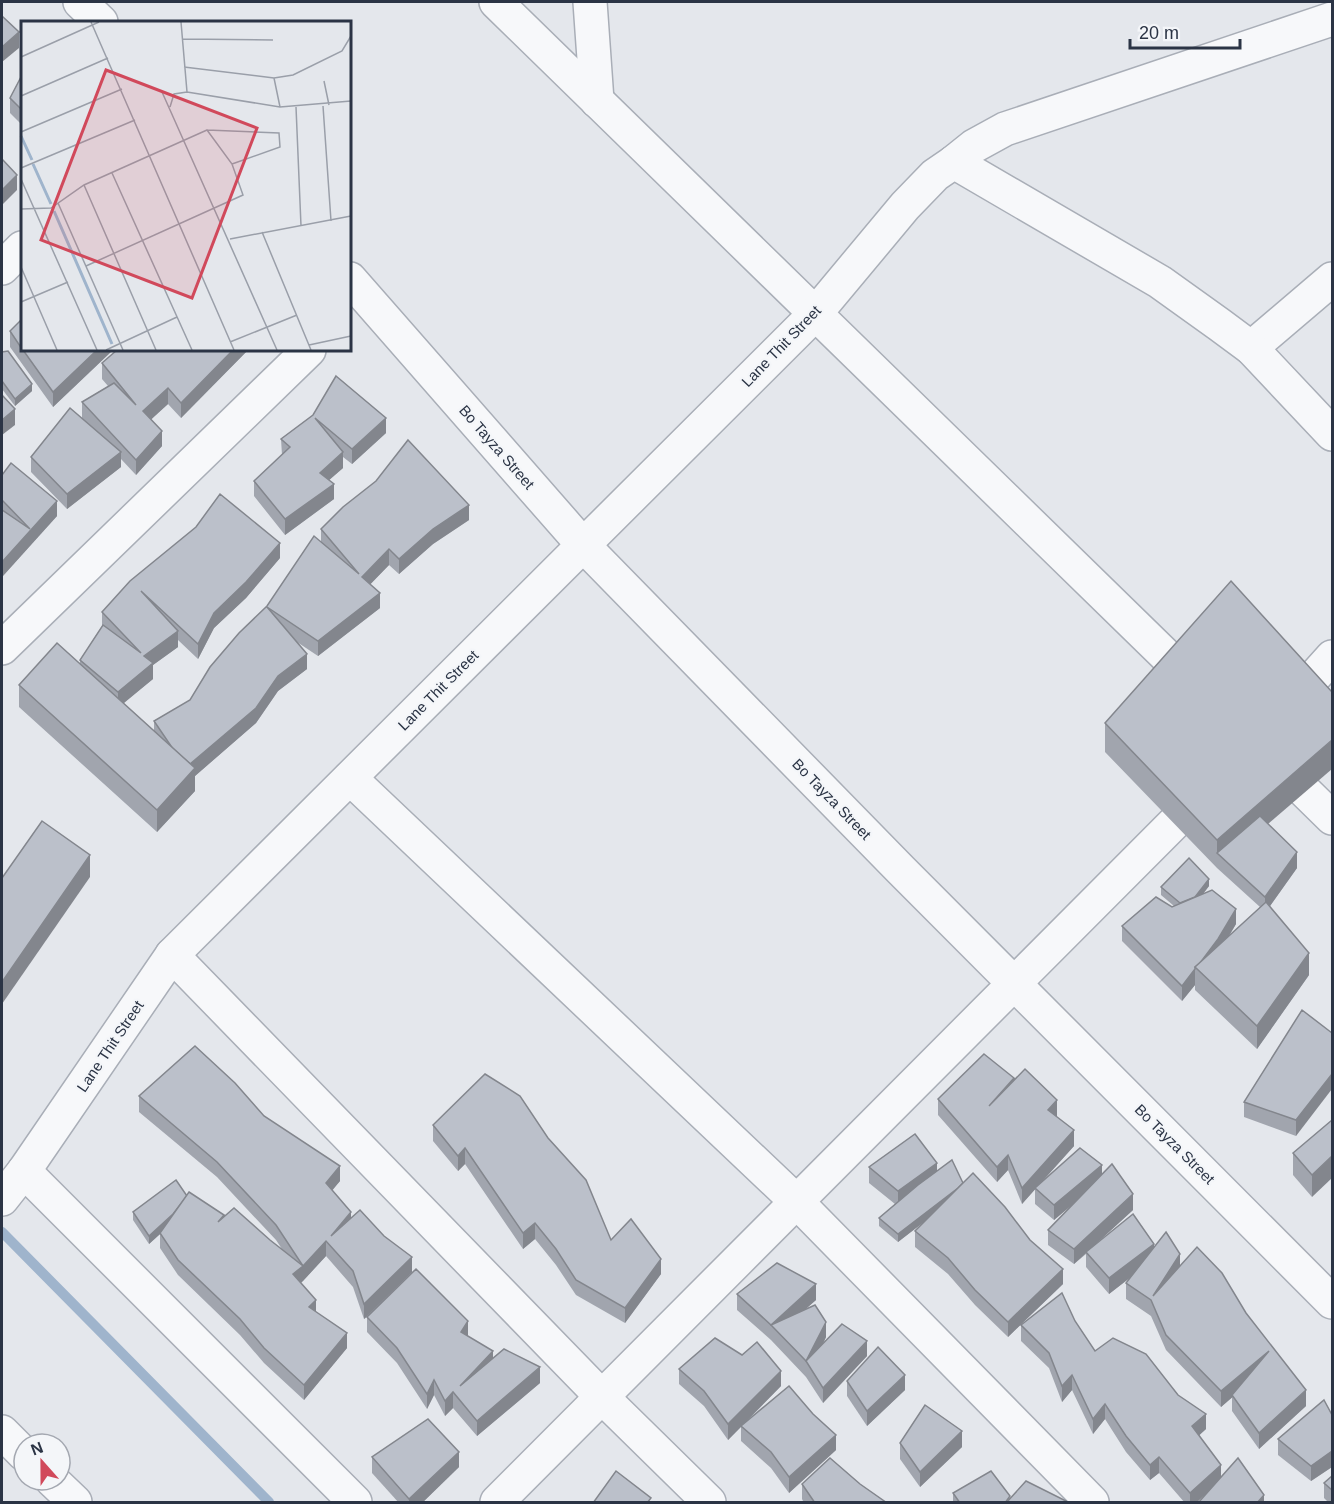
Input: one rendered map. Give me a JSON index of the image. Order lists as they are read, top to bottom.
{
  "streets": {
    "street": ["Lane Thit Street", "Bo Tayza Street"]
  },
  "crossings": [
    ["Lane Thit Street", "Bo Tayza Street"]
  ],
  "scale_bar": "20 m",
  "north": "top"
}
